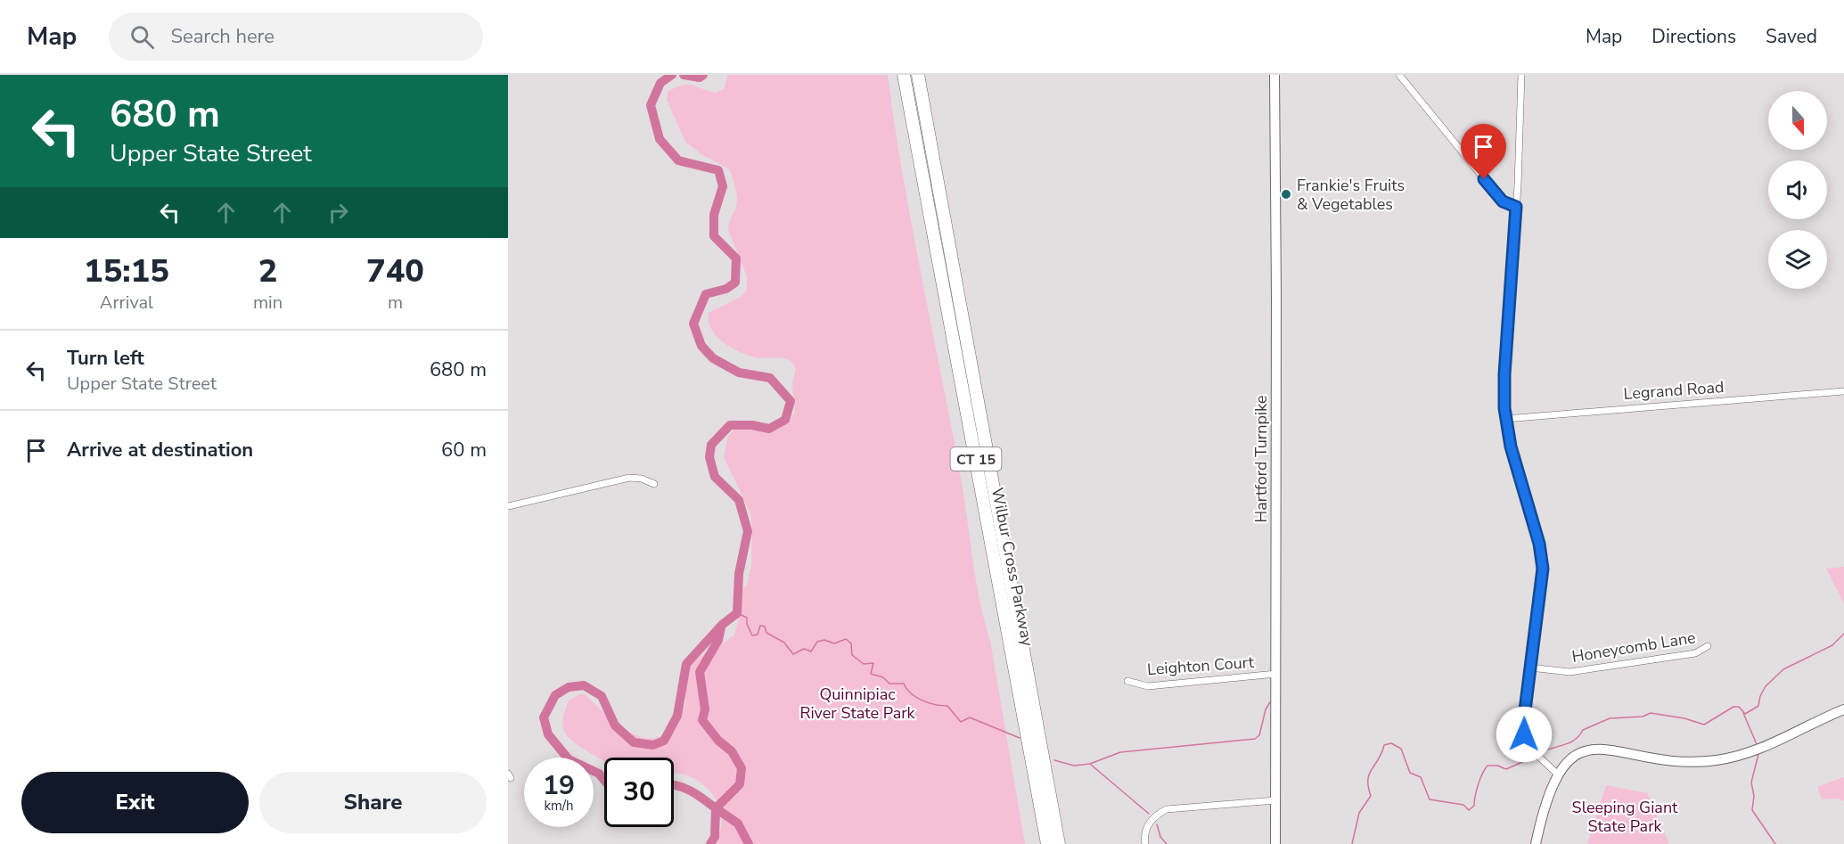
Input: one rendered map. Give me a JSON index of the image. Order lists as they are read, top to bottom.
{
  "streets": {
    "highway": ["CT 15", "Wilbur Cross Parkway"],
    "main road": ["Hartford Turnpike"],
    "street": ["Legrand Road", "Honeycomb Lane", "Leighton Court"]
  },
  "crossings": [
    ["Hartford Turnpike", "Leighton Court"]
  ],
  "parks": ["Quinnipiac River State Park", "Sleeping Giant State Park"],
  "places": ["Frankie's Fruits & Vegetables"],
  "north": "bottom",
  "page": {
    "header": "Map",
    "search": "Search here",
    "nav": ["Map", "Directions", "Saved"],
    "turn": ["680 m", "Upper State Street"],
    "eta": [
      "15:15",
      "Arrival",
      "2",
      "min",
      "740",
      "m"
    ],
    "list": [
      {
        "name": "Turn left",
        "note": "Upper State Street",
        "value": "680 m"
      },
      {
        "name": "Arrive at destination",
        "value": "60 m"
      }
    ],
    "speed": "19 km/h",
    "limit": "30",
    "buttons": ["Exit", "Share"]
  }
}
